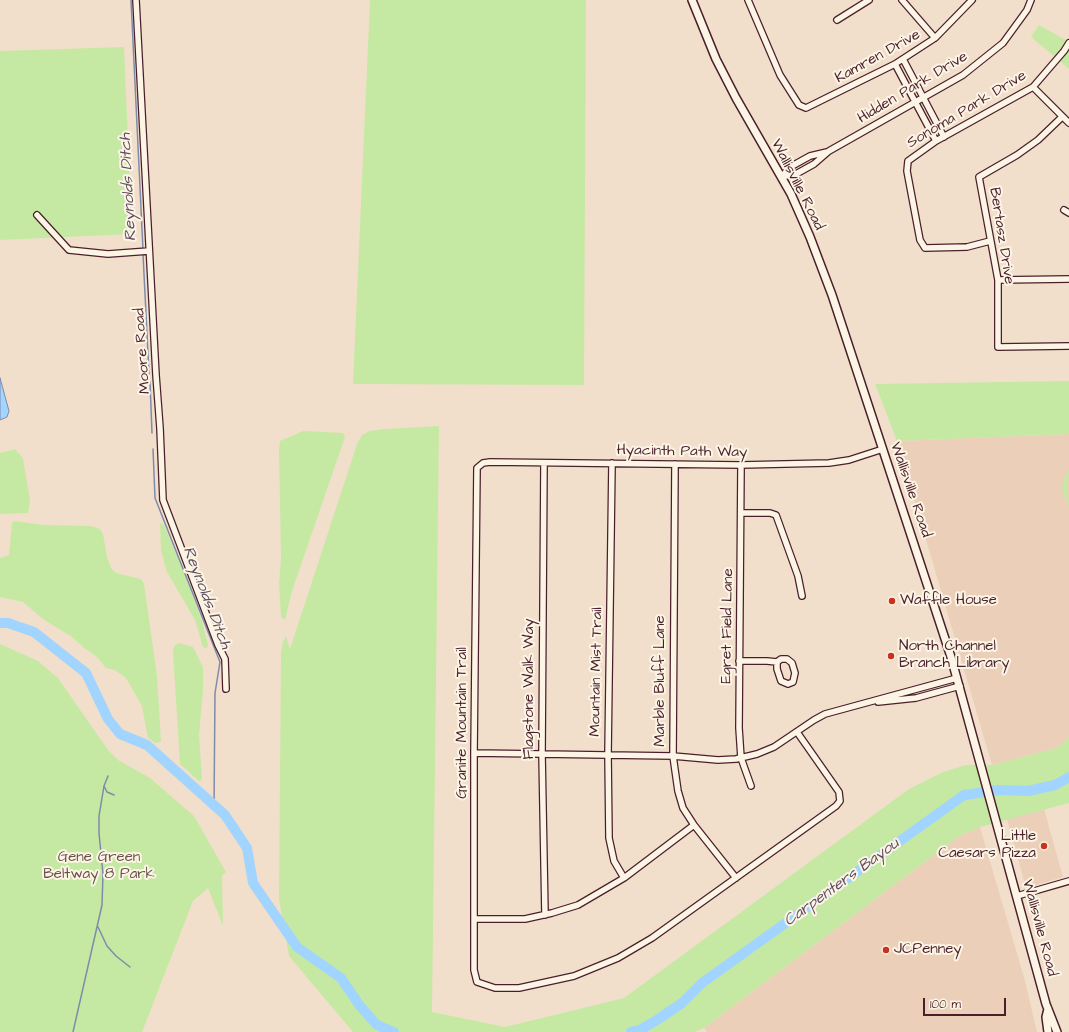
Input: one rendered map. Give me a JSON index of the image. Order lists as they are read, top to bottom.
{
  "streets": {
    "main road": ["Wallisville Road"],
    "street": [
      "Kamren Drive",
      "Hidden Park Drive",
      "Sonoma Park Drive",
      "Bertasz Drive",
      "Moore Road",
      "Hyacinth Path Way",
      "Egret Field Lane",
      "Mountain Mist Trail",
      "Marble Bluff Lane",
      "Flagstone Walk Way",
      "Granite Mountain Trail"
    ]
  },
  "crossings": [
    ["Hidden Park Drive", "Wallisville Road"],
    ["Sonoma Park Drive", "Bertasz Drive"],
    ["Wallisville Road", "Hyacinth Path Way"],
    ["Hyacinth Path Way", "Egret Field Lane"],
    ["Hyacinth Path Way", "Mountain Mist Trail"],
    ["Hyacinth Path Way", "Marble Bluff Lane"],
    ["Hyacinth Path Way", "Flagstone Walk Way"],
    ["Hyacinth Path Way", "Granite Mountain Trail"],
    ["Marble Bluff Lane", "Granite Mountain Trail"]
  ],
  "water": ["Reynolds Ditch", "Carpenters Bayou"],
  "parks": ["Gene Green Beltway 8 Park"],
  "places": [
    "Waffle House",
    "North Channel Branch Library",
    "Little Caesars Pizza",
    "JCPenney"
  ],
  "scale_bar": "100 m"
}
